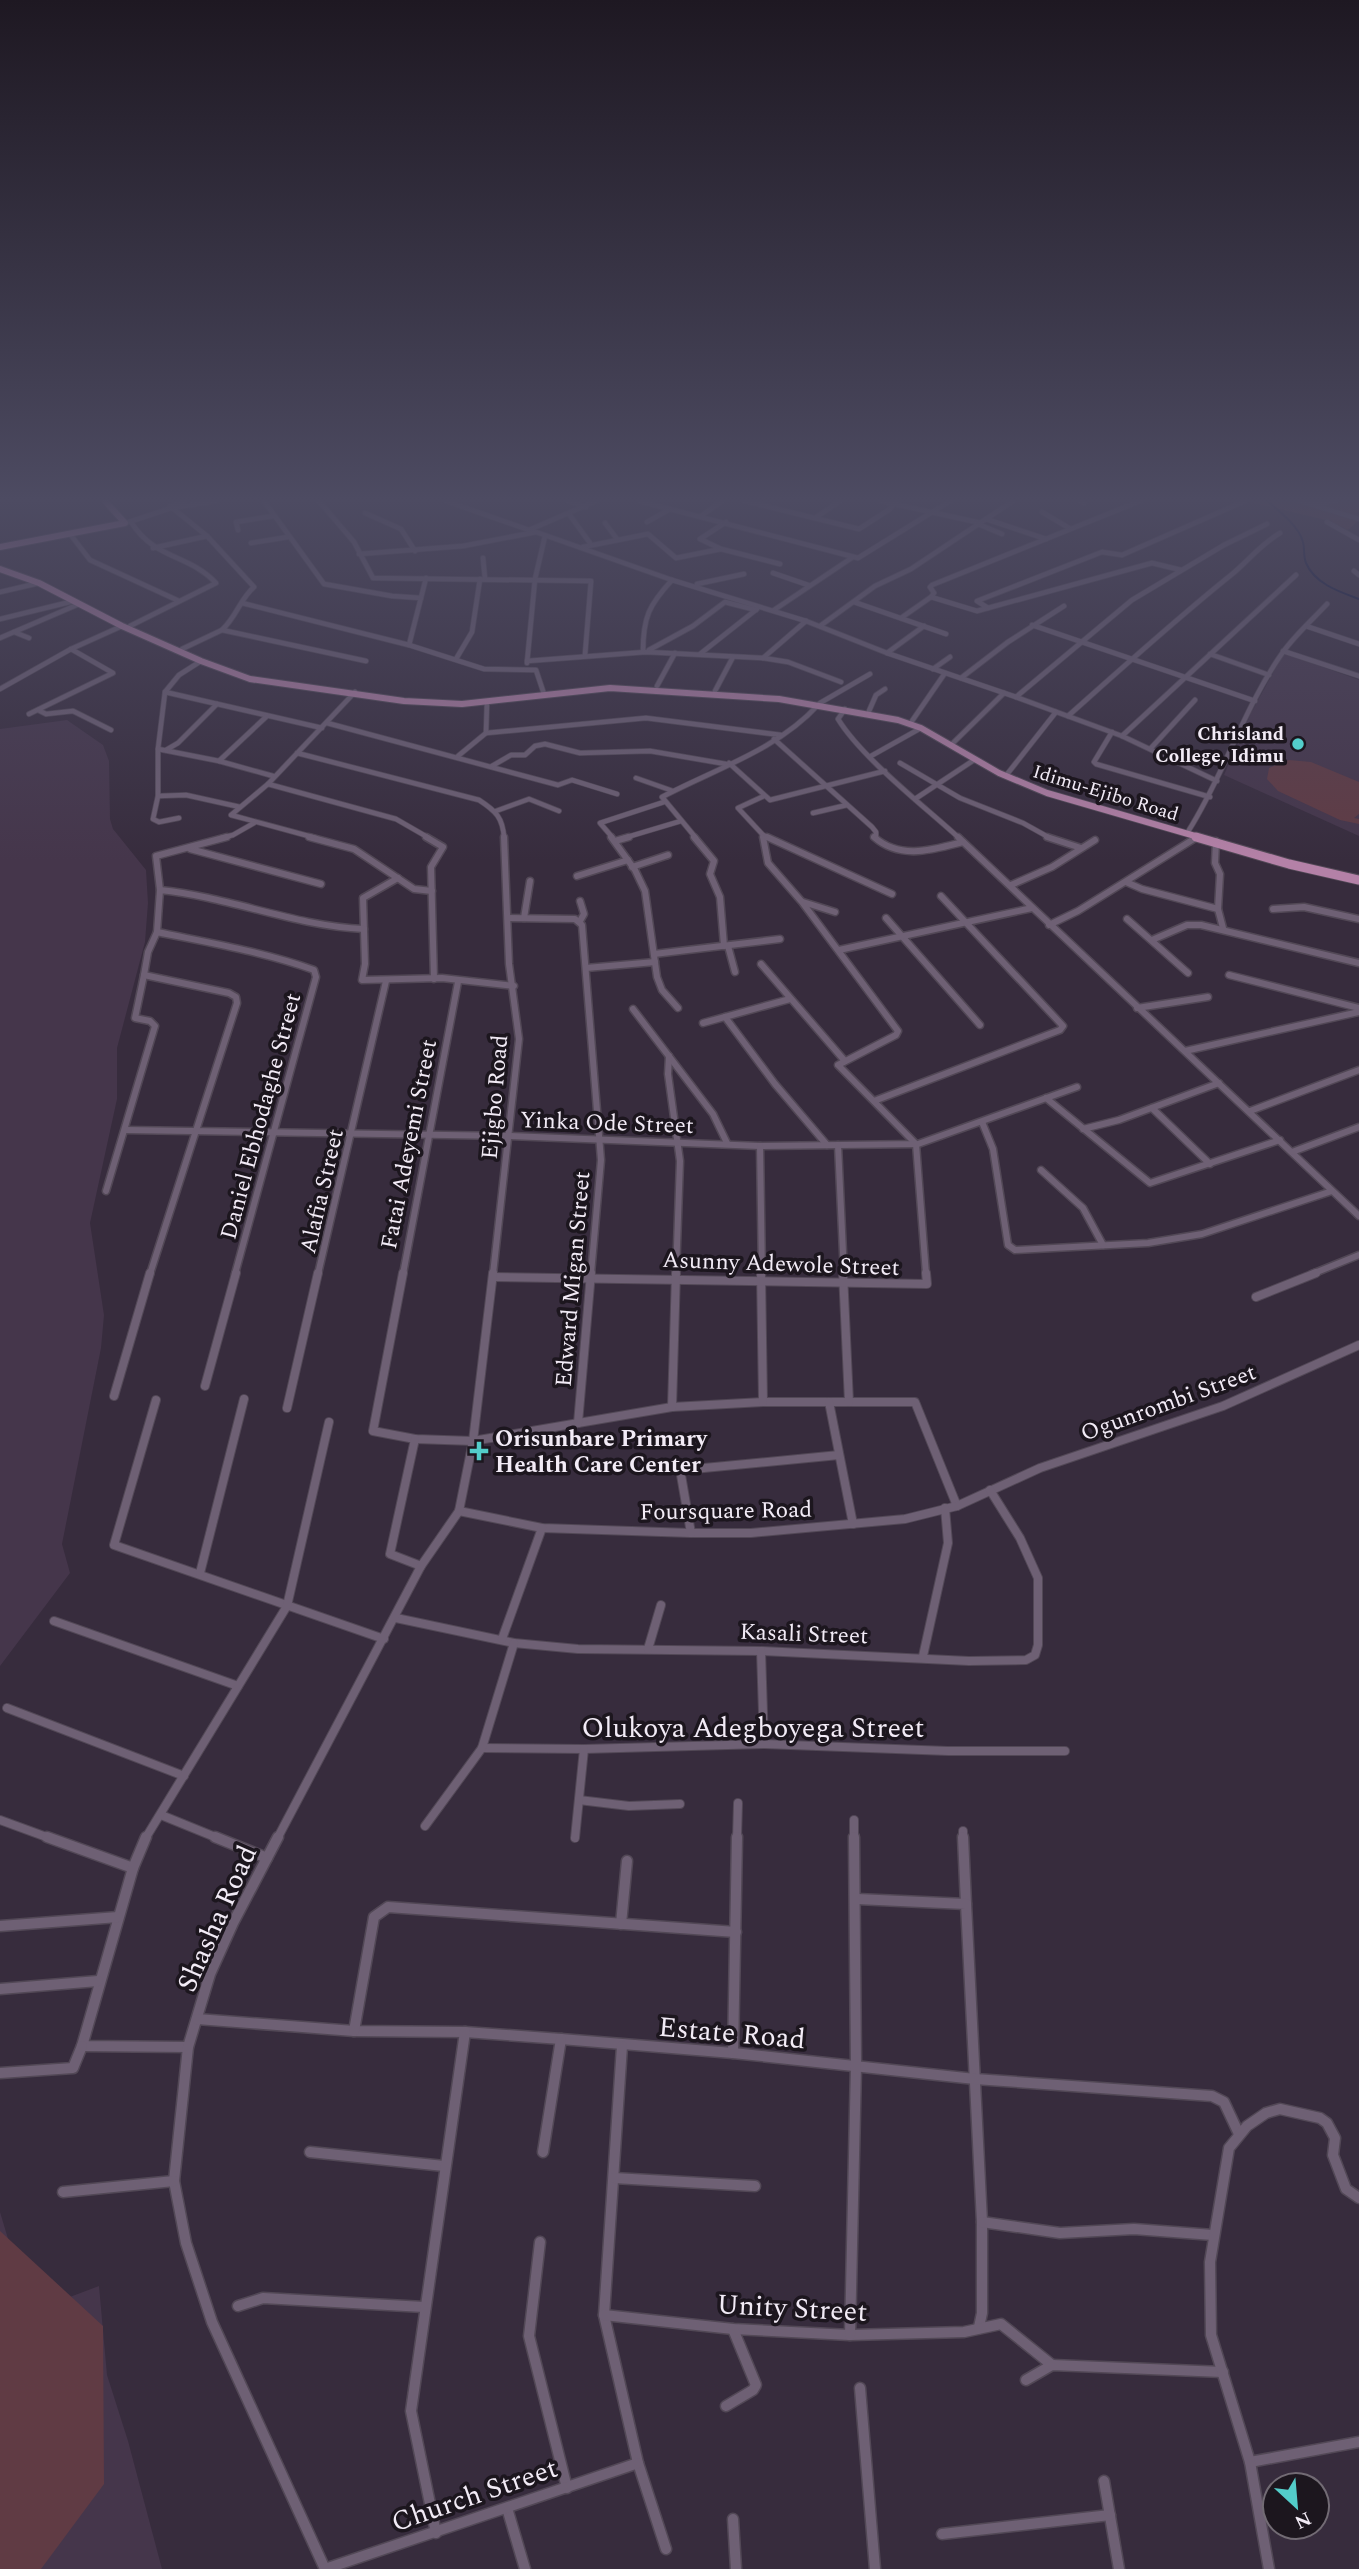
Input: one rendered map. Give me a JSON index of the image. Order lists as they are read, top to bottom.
{
  "streets": {
    "main road": ["Idimu-Ejibo Road"],
    "street": [
      "Ejigbo Road",
      "Daniel Ebhodaghe Street",
      "Yinka Ode Street",
      "Fatai Adeyemi Street",
      "Alafia Street",
      "Asunny Adewole Street",
      "Edward Migan Street",
      "Ogunrombi Street",
      "Foursquare Road",
      "Kasali Street",
      "Olukoya Adegboyega Street",
      "Shasha Road",
      "Estate Road",
      "Unity Street",
      "Church Street"
    ]
  },
  "crossings": [
    ["Ejigbo Road", "Yinka Ode Street"],
    ["Ejigbo Road", "Fatai Adeyemi Street"],
    ["Ejigbo Road", "Asunny Adewole Street"],
    ["Ejigbo Road", "Foursquare Road"],
    ["Ejigbo Road", "Shasha Road"],
    ["Daniel Ebhodaghe Street", "Yinka Ode Street"],
    ["Yinka Ode Street", "Fatai Adeyemi Street"],
    ["Yinka Ode Street", "Alafia Street"],
    ["Yinka Ode Street", "Asunny Adewole Street"],
    ["Yinka Ode Street", "Edward Migan Street"],
    ["Fatai Adeyemi Street", "Edward Migan Street"],
    ["Fatai Adeyemi Street", "Foursquare Road"],
    ["Asunny Adewole Street", "Edward Migan Street"],
    ["Ogunrombi Street", "Foursquare Road"],
    ["Ogunrombi Street", "Kasali Street"],
    ["Foursquare Road", "Kasali Street"],
    ["Foursquare Road", "Shasha Road"],
    ["Kasali Street", "Shasha Road"],
    ["Shasha Road", "Estate Road"],
    ["Shasha Road", "Church Street"]
  ],
  "places": {
    "other": ["Chrisland College, Idimu"],
    "health": ["Orisunbare Primary Health Care Center"]
  },
  "north": "bottom right"
}
